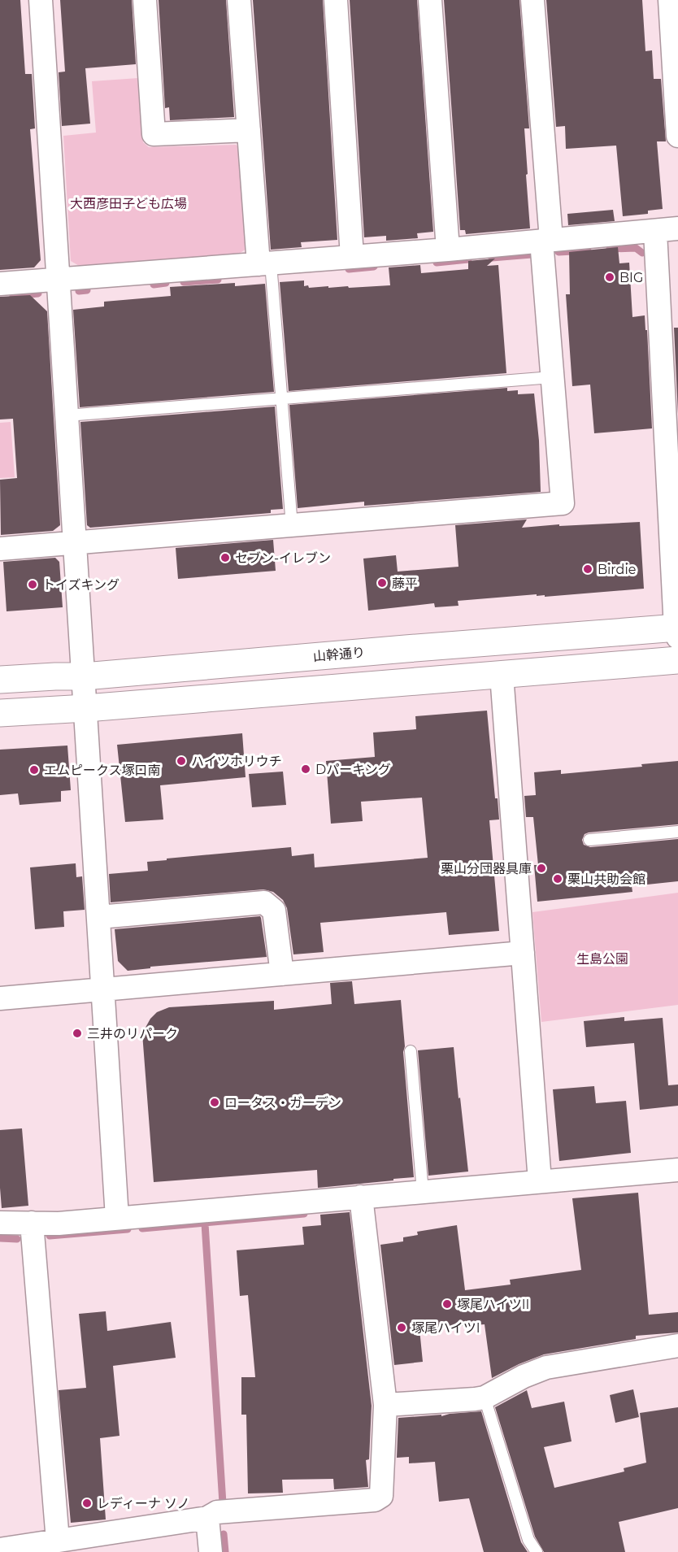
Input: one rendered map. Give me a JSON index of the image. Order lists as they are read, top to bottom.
{
  "streets": {
    "street": ["山幹通り"]
  },
  "parks": ["大西彦田子ども広場", "生島公園"],
  "places": [
    "BIG",
    "セブン-イレブン",
    "Birdie",
    "藤平",
    "トイズキング",
    "ハイツホリウチ",
    "Dパーキング",
    "エムピークス塚口南",
    "栗山分団器具庫",
    "栗山共助会館",
    "三井のリパーク",
    "ロータス・ガーデン",
    "塚尾ハイツII",
    "塚尾ハイツI",
    "レディーナ ソノ"
  ]
}
